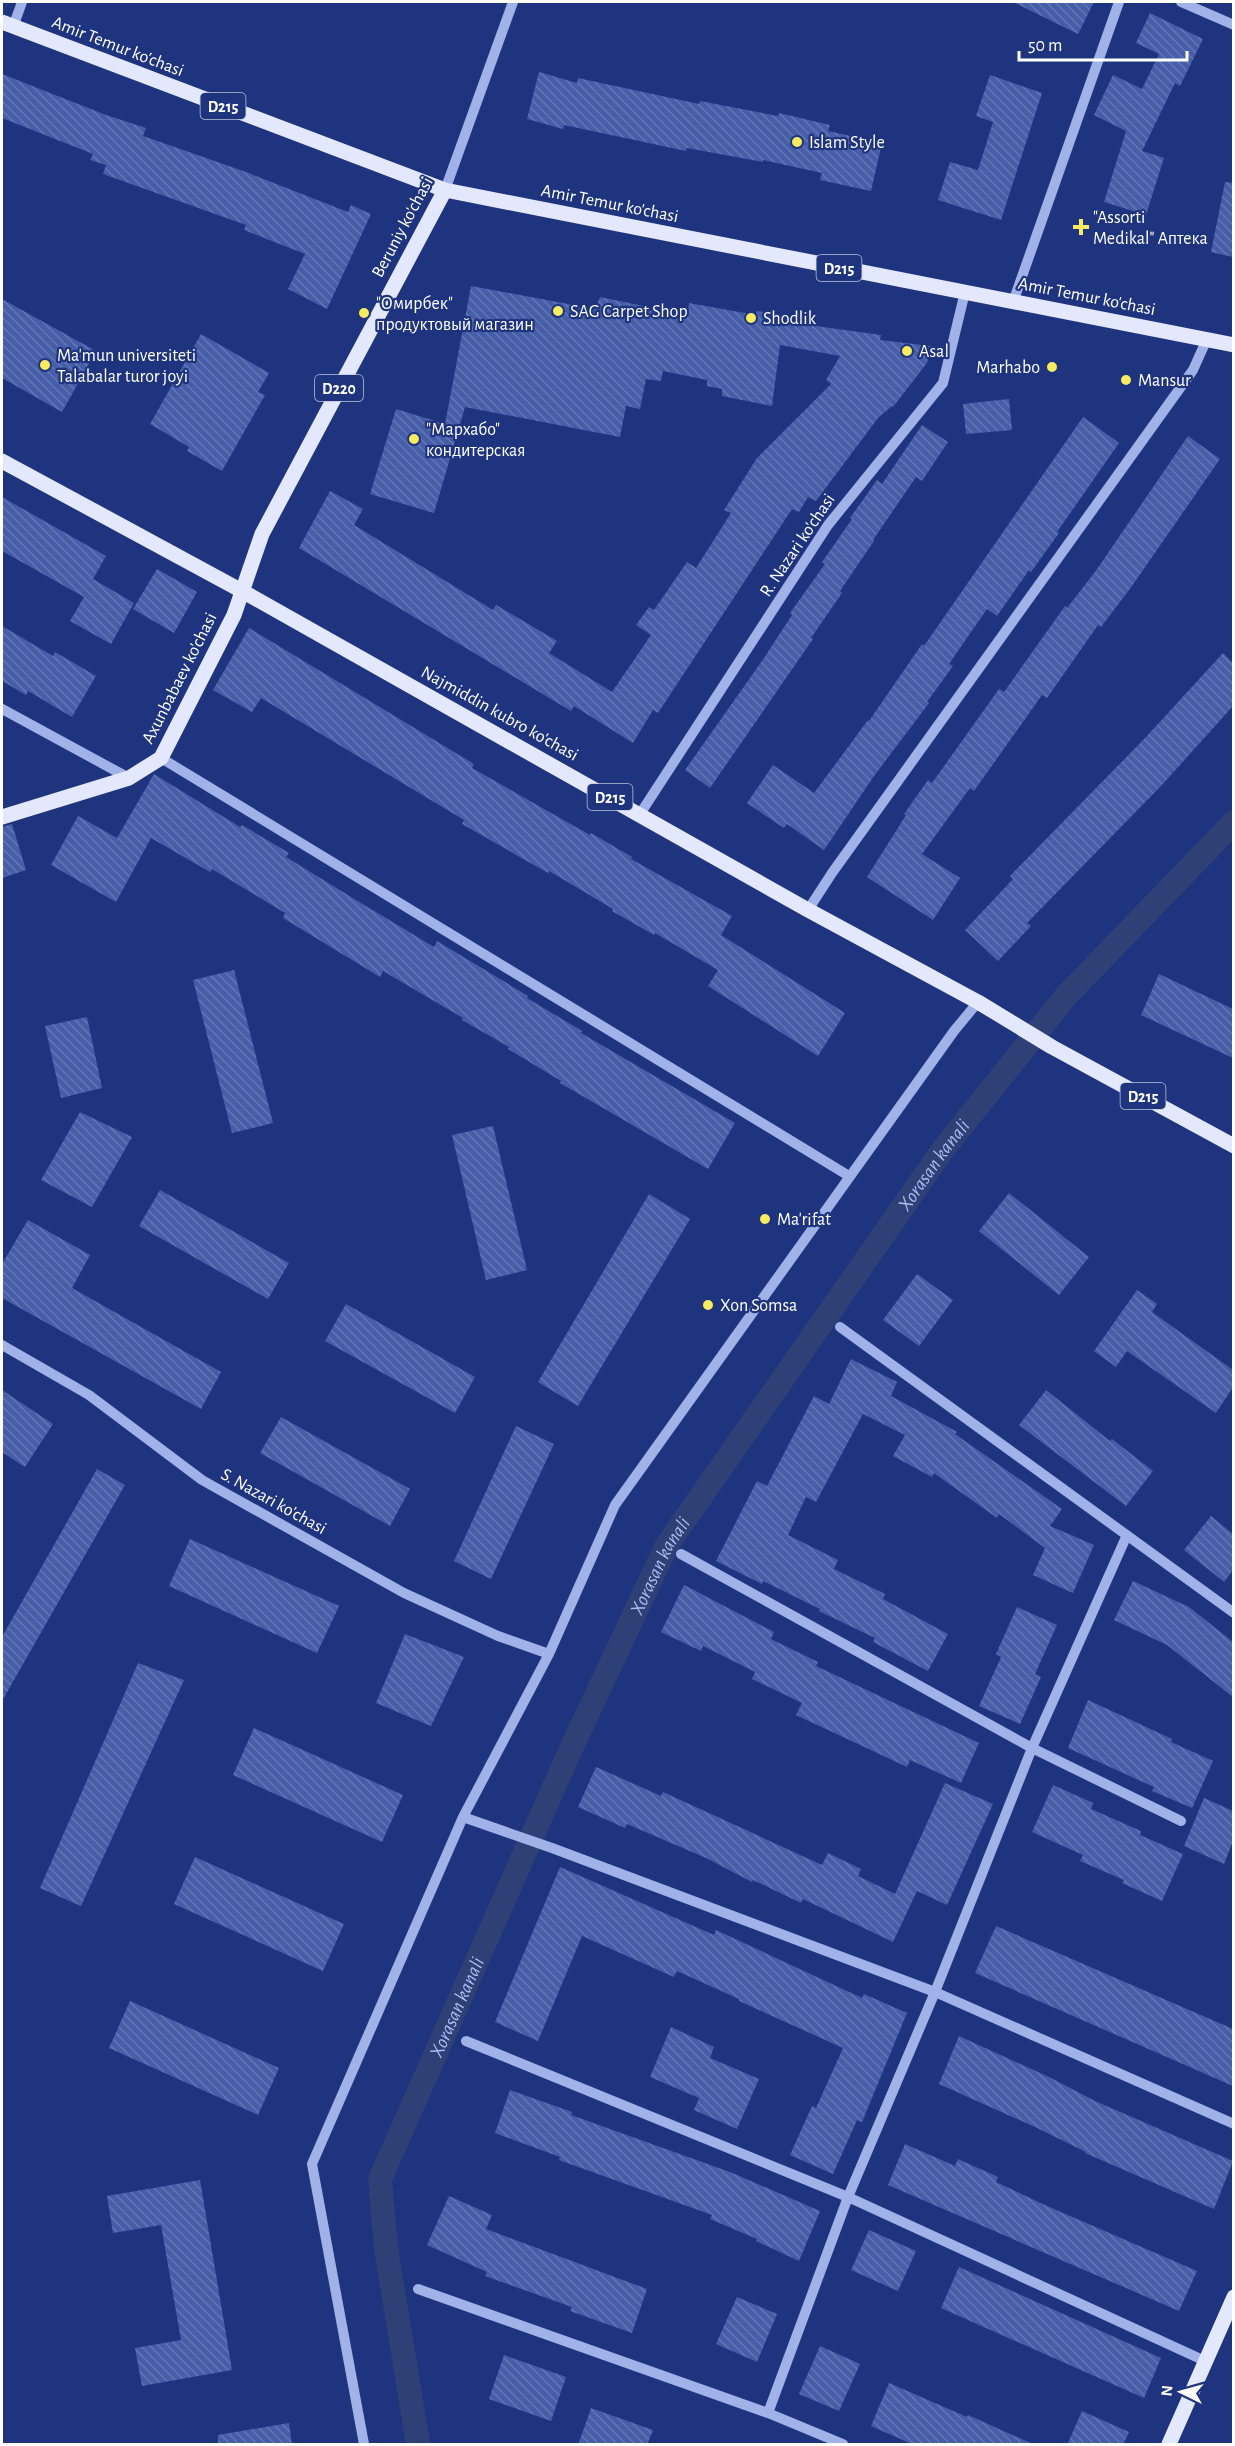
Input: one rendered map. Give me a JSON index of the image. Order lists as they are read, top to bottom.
{
  "streets": {
    "main road": [
      "Amir Temur ko'chasi",
      "D215",
      "Beruniy ko'chasi",
      "D220",
      "Axunbabaev ko'chasi",
      "Najmiddin kubro ko'chasi"
    ],
    "street": ["R. Nazari ko'chasi", "S. Nazari ko'chasi"]
  },
  "crossings": [
    ["Amir Temur ko'chasi", "Beruniy ko'chasi"],
    ["Amir Temur ko'chasi", "R. Nazari ko'chasi"],
    ["D215", "Najmiddin kubro ko'chasi"],
    ["Beruniy ko'chasi", "Axunbabaev ko'chasi"],
    ["Beruniy ko'chasi", "Najmiddin kubro ko'chasi"],
    ["R. Nazari ko'chasi", "Najmiddin kubro ko'chasi"],
    ["Axunbabaev ko'chasi", "Najmiddin kubro ko'chasi"]
  ],
  "water": ["Xorasan kanali"],
  "places": {
    "other": [
      "Islam Style",
      "SAG Carpet Shop",
      "\"Омирбек\" продуктовый магазин",
      "Shodlik",
      "Asal",
      "Ma'mun universiteti Talabalar turor joyi",
      "Marhabo",
      "Mansur",
      "\"Мархабо\" кондитерская",
      "Ma'rifat",
      "Xon Somsa"
    ],
    "health": ["\"Assorti Medikal\" Аптека"]
  },
  "scale_bar": "50 m",
  "north": "left"
}
